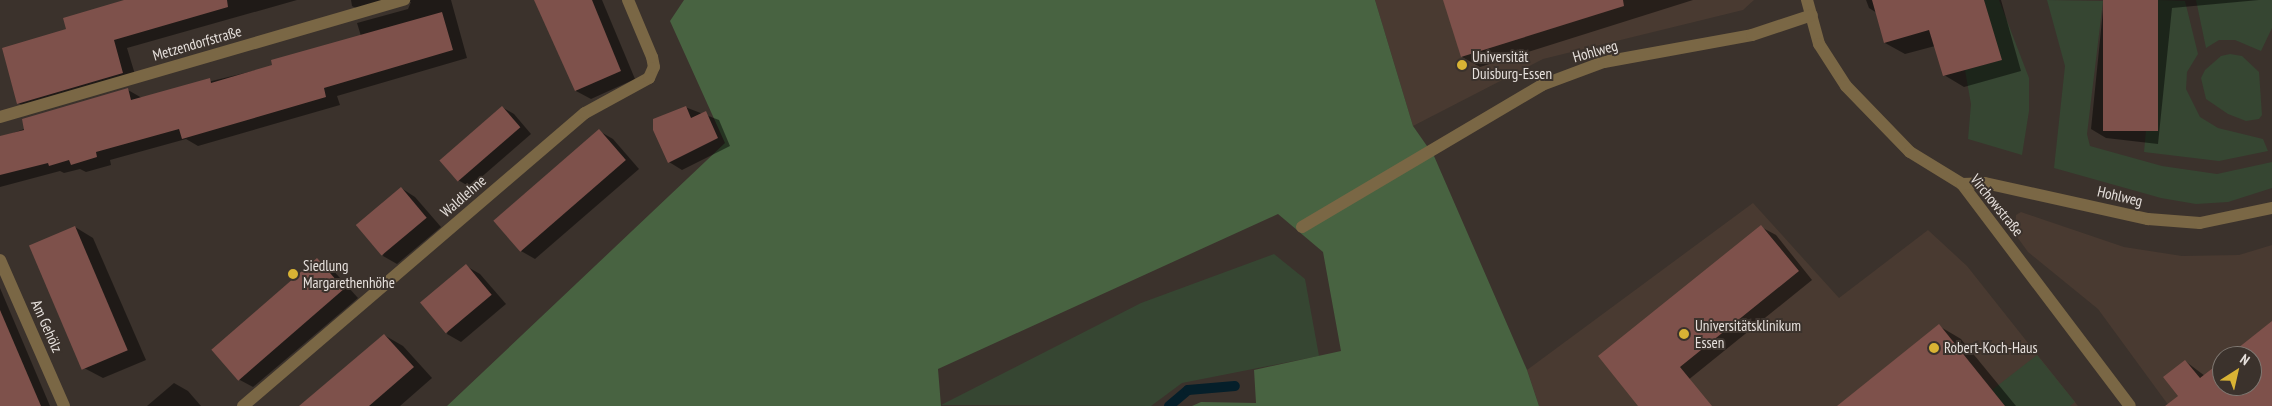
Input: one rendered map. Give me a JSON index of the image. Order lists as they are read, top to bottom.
{
  "streets": {
    "street": [
      "Metzendorfstraße",
      "Hohlweg",
      "Waldlehne",
      "Virchowstraße",
      "Am Gehölz"
    ]
  },
  "crossings": [
    ["Hohlweg", "Virchowstraße"]
  ],
  "places": [
    "Universität Duisburg-Essen",
    "Siedlung Margarethenhöhe",
    "Universitätsklinikum Essen",
    "Robert-Koch-Haus"
  ],
  "north": "top right"
}
